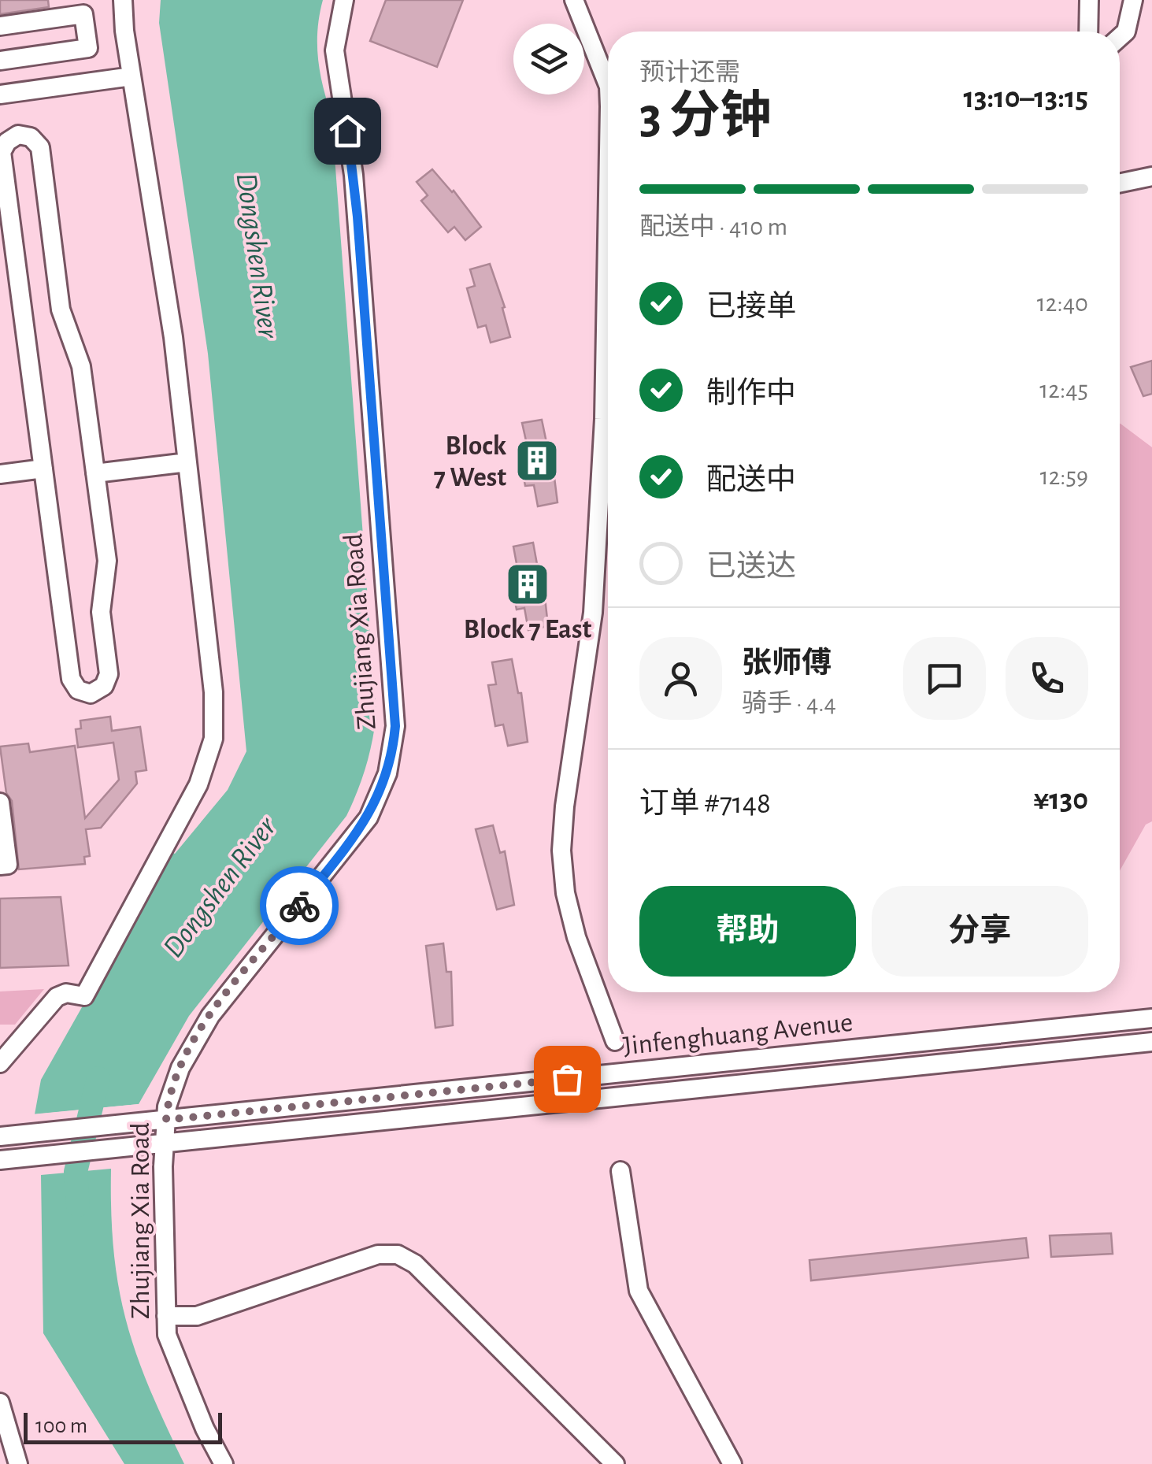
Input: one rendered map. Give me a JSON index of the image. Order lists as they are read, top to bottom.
{
  "streets": {
    "street": ["Zhujiang Xia Road", "Jinfenghuang Avenue"]
  },
  "crossings": [
    ["Zhujiang Xia Road", "Jinfenghuang Avenue"]
  ],
  "water": ["Dongshen River"],
  "places": {
    "building": ["Block 7 West", "Block 7 East"]
  },
  "scale_bar": "100 m",
  "page": {
    "heading": ["3 分钟", "预计还需", "13:10–13:15"],
    "panel": [
      "张师傅",
      "骑手 · 4.4",
      "订单 #7148",
      "¥130"
    ],
    "bar": "配送中 · 410 m",
    "list": [
      ["已接单", "12:40"],
      ["制作中", "12:45"],
      ["配送中", "12:59"],
      "已送达"
    ],
    "buttons": ["帮助", "分享"],
    "scale": "100 m"
  }
}
